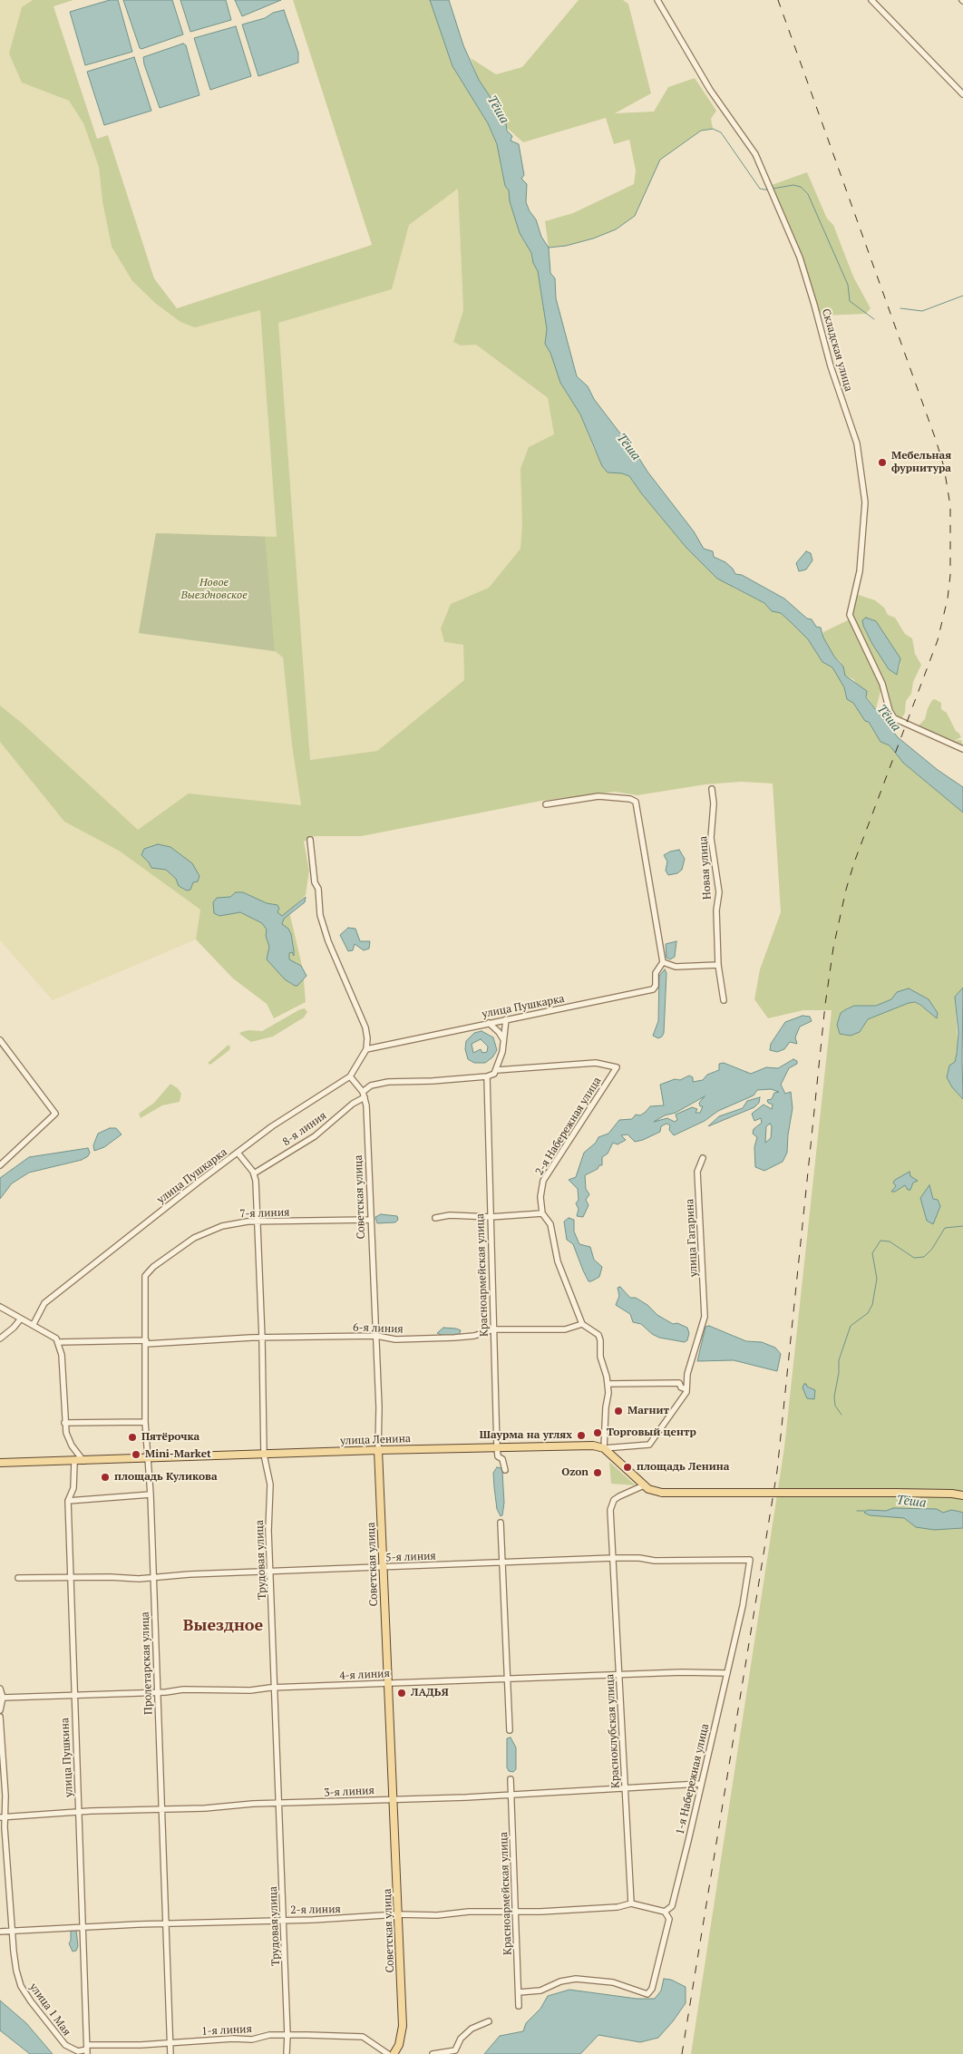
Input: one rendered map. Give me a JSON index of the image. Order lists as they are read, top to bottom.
{
  "streets": {
    "main road": ["Советская улица", "улица Ленина"],
    "street": [
      "Складская улица",
      "Новая улица",
      "улица Пушкарка",
      "2-я Набережная улица",
      "8-я линия",
      "7-я линия",
      "улица Гагарина",
      "Красноармейская улица",
      "6-я линия",
      "5-я линия",
      "Трудовая улица",
      "Пролетарская улица",
      "4-я линия",
      "Красноклубская улица",
      "улица Пушкина",
      "1-я Набережная улица",
      "3-я линия",
      "2-я линия",
      "улица 1 Мая",
      "1-я линия"
    ]
  },
  "crossings": [
    ["2-я Набережная улица", "6-я линия"],
    ["8-я линия", "Советская улица"],
    ["8-я линия", "Красноармейская улица"],
    ["8-я линия", "Трудовая улица"],
    ["Советская улица", "7-я линия"],
    ["Советская улица", "6-я линия"],
    ["Советская улица", "улица Ленина"],
    ["Советская улица", "5-я линия"],
    ["Советская улица", "4-я линия"],
    ["Советская улица", "3-я линия"],
    ["Советская улица", "2-я линия"],
    ["7-я линия", "Трудовая улица"],
    ["7-я линия", "Пролетарская улица"],
    ["Красноармейская улица", "6-я линия"],
    ["Красноармейская улица", "улица Ленина"],
    ["Красноармейская улица", "3-я линия"],
    ["Красноармейская улица", "2-я линия"],
    ["6-я линия", "Трудовая улица"],
    ["6-я линия", "Пролетарская улица"],
    ["улица Ленина", "Трудовая улица"],
    ["улица Ленина", "Пролетарская улица"],
    ["5-я линия", "Трудовая улица"],
    ["5-я линия", "Пролетарская улица"],
    ["5-я линия", "Красноклубская улица"],
    ["5-я линия", "улица Пушкина"],
    ["5-я линия", "1-я Набережная улица"],
    ["Трудовая улица", "4-я линия"],
    ["Трудовая улица", "3-я линия"],
    ["Трудовая улица", "2-я линия"],
    ["Трудовая улица", "1-я линия"],
    ["Пролетарская улица", "4-я линия"],
    ["Пролетарская улица", "3-я линия"],
    ["Пролетарская улица", "2-я линия"],
    ["Пролетарская улица", "1-я линия"],
    ["4-я линия", "Красноклубская улица"],
    ["4-я линия", "улица Пушкина"],
    ["4-я линия", "1-я Набережная улица"],
    ["Красноклубская улица", "3-я линия"],
    ["Красноклубская улица", "2-я линия"],
    ["улица Пушкина", "3-я линия"],
    ["улица Пушкина", "2-я линия"],
    ["улица Пушкина", "улица 1 Мая"],
    ["улица Пушкина", "1-я линия"],
    ["1-я Набережная улица", "3-я линия"],
    ["3-я линия", "улица 1 Мая"],
    ["2-я линия", "улица 1 Мая"],
    ["улица 1 Мая", "1-я линия"]
  ],
  "districts": ["Выездное"],
  "water": ["Тёша"],
  "parks": ["Новое Выездновское"],
  "places": [
    "Мебельная фурнитура",
    "Магнит",
    "Торговый центр",
    "Шаурма на углях",
    "Пятёрочка",
    "Mini-Market",
    "площадь Ленина",
    "Ozon",
    "площадь Куликова",
    "ЛАДЬЯ"
  ]
}
